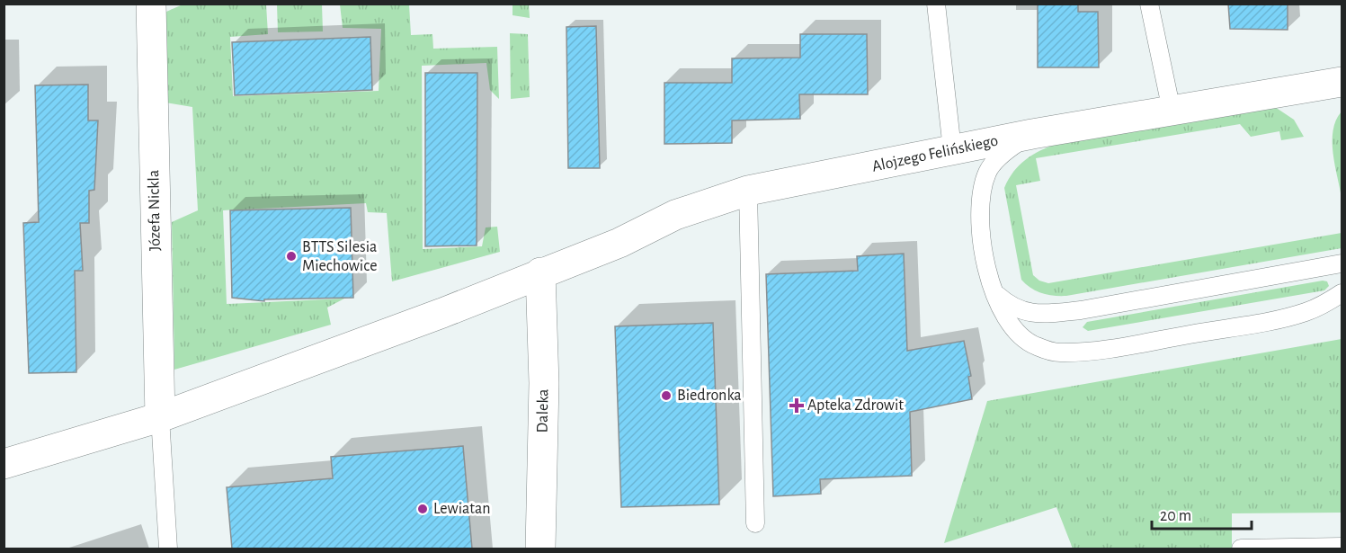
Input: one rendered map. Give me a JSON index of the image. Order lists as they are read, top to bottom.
{
  "streets": {
    "street": ["Alojzego Felińskiego", "Józefa Nickla", "Daleka"]
  },
  "crossings": [
    ["Alojzego Felińskiego", "Daleka"]
  ],
  "places": {
    "other": ["BTTS Silesia Miechowice", "Biedronka", "Lewiatan"],
    "health": ["Apteka Zdrowit"]
  },
  "scale_bar": "20 m"
}
